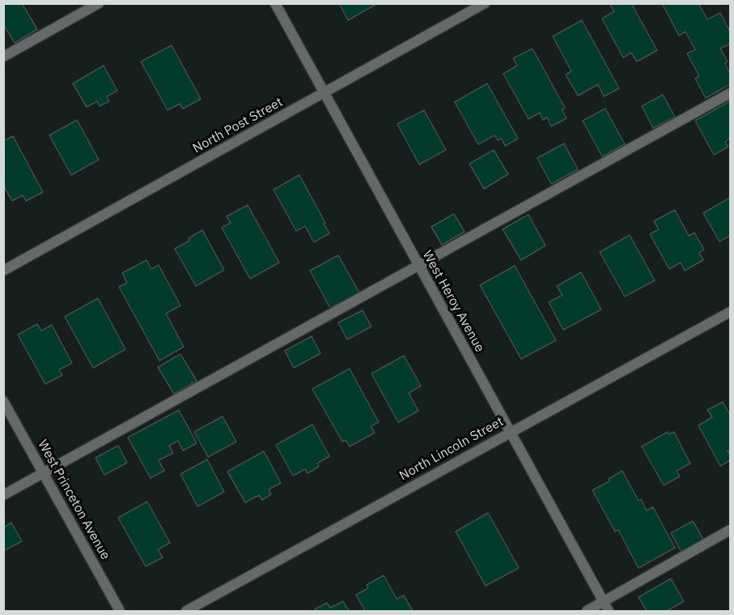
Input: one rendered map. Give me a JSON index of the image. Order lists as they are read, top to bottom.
{
  "streets": {
    "street": [
      "North Post Street",
      "West Heroy Avenue",
      "North Lincoln Street",
      "West Princeton Avenue"
    ]
  },
  "crossings": [
    ["North Post Street", "West Heroy Avenue"],
    ["West Heroy Avenue", "North Lincoln Street"]
  ]
}
